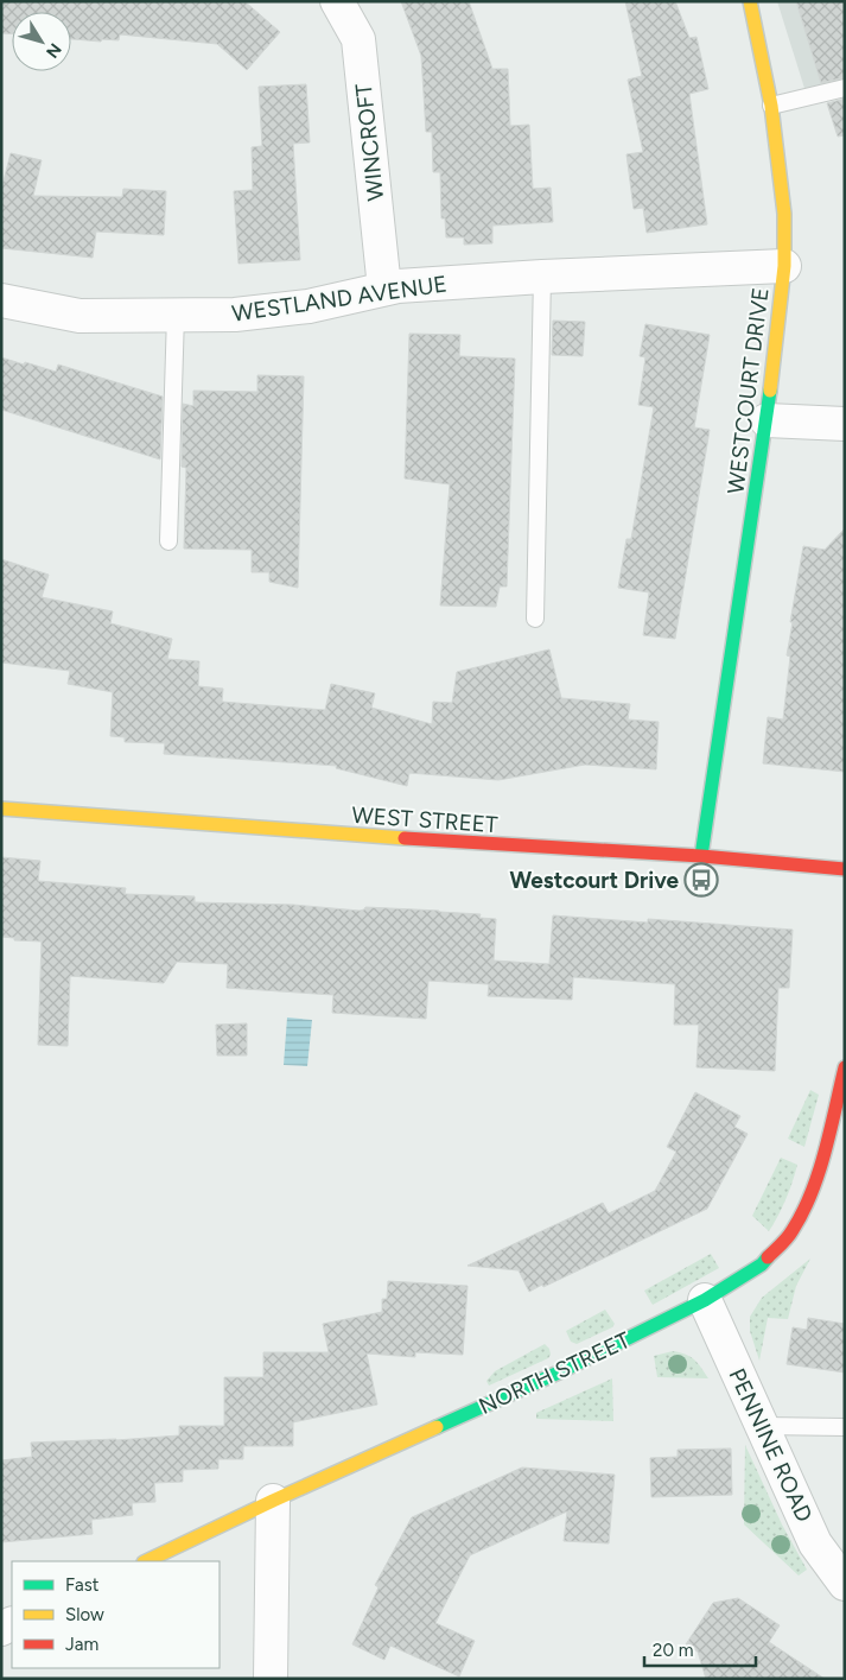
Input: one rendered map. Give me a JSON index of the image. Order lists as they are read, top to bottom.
{
  "streets": {
    "street": [
      "WINCROFT",
      "WESTLAND AVENUE",
      "WESTCOURT DRIVE",
      "WEST STREET",
      "NORTH STREET",
      "PENNINE ROAD"
    ]
  },
  "crossings": [
    ["WINCROFT", "WESTLAND AVENUE"],
    ["WESTLAND AVENUE", "WESTCOURT DRIVE"],
    ["WESTCOURT DRIVE", "WEST STREET"],
    ["NORTH STREET", "PENNINE ROAD"]
  ],
  "places": {
    "bus stop": ["Westcourt Drive"]
  },
  "legend": ["Fast", "Slow", "Jam"],
  "scale_bar": "20 m",
  "north": "bottom right"
}
